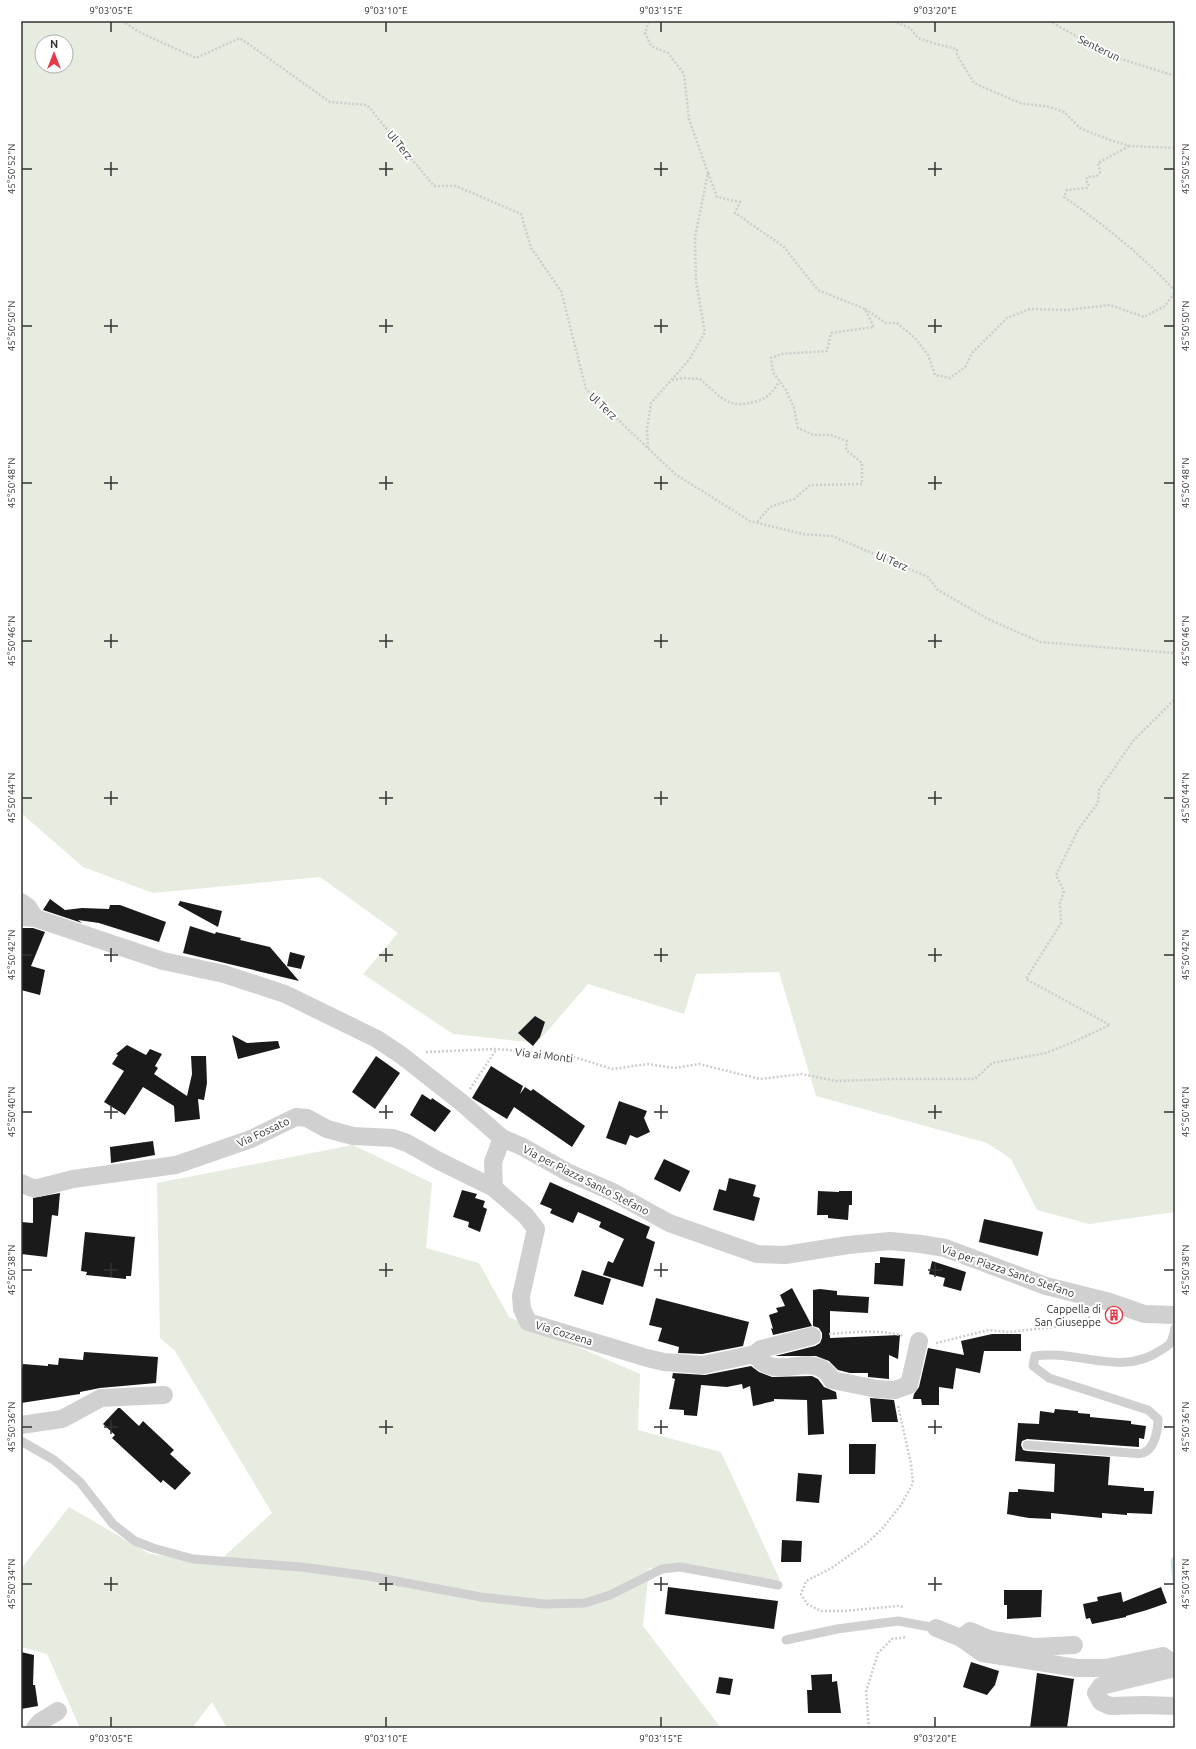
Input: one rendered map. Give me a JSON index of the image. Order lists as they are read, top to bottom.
{
  "streets": {
    "street": ["Via Fossato", "Via per Piazza Santo Stefano", "Via Cozzena"],
    "path": ["Senterun", "Ul Terz", "Via ai Monti"]
  },
  "crossings": [
    ["Via Fossato", "Via Cozzena"]
  ],
  "places": {
    "building": ["Cappella di San Giuseppe"]
  },
  "north": "top",
  "coordinates": [
    "9°03'05\"E",
    "9°03'10\"E",
    "9°03'15\"E",
    "9°03'20\"E",
    "45°50'52\"N",
    "45°50'50\"N",
    "45°50'48\"N",
    "45°50'46\"N",
    "45°50'44\"N",
    "45°50'42\"N",
    "45°50'40\"N",
    "45°50'38\"N",
    "45°50'36\"N",
    "45°50'34\"N"
  ]
}
